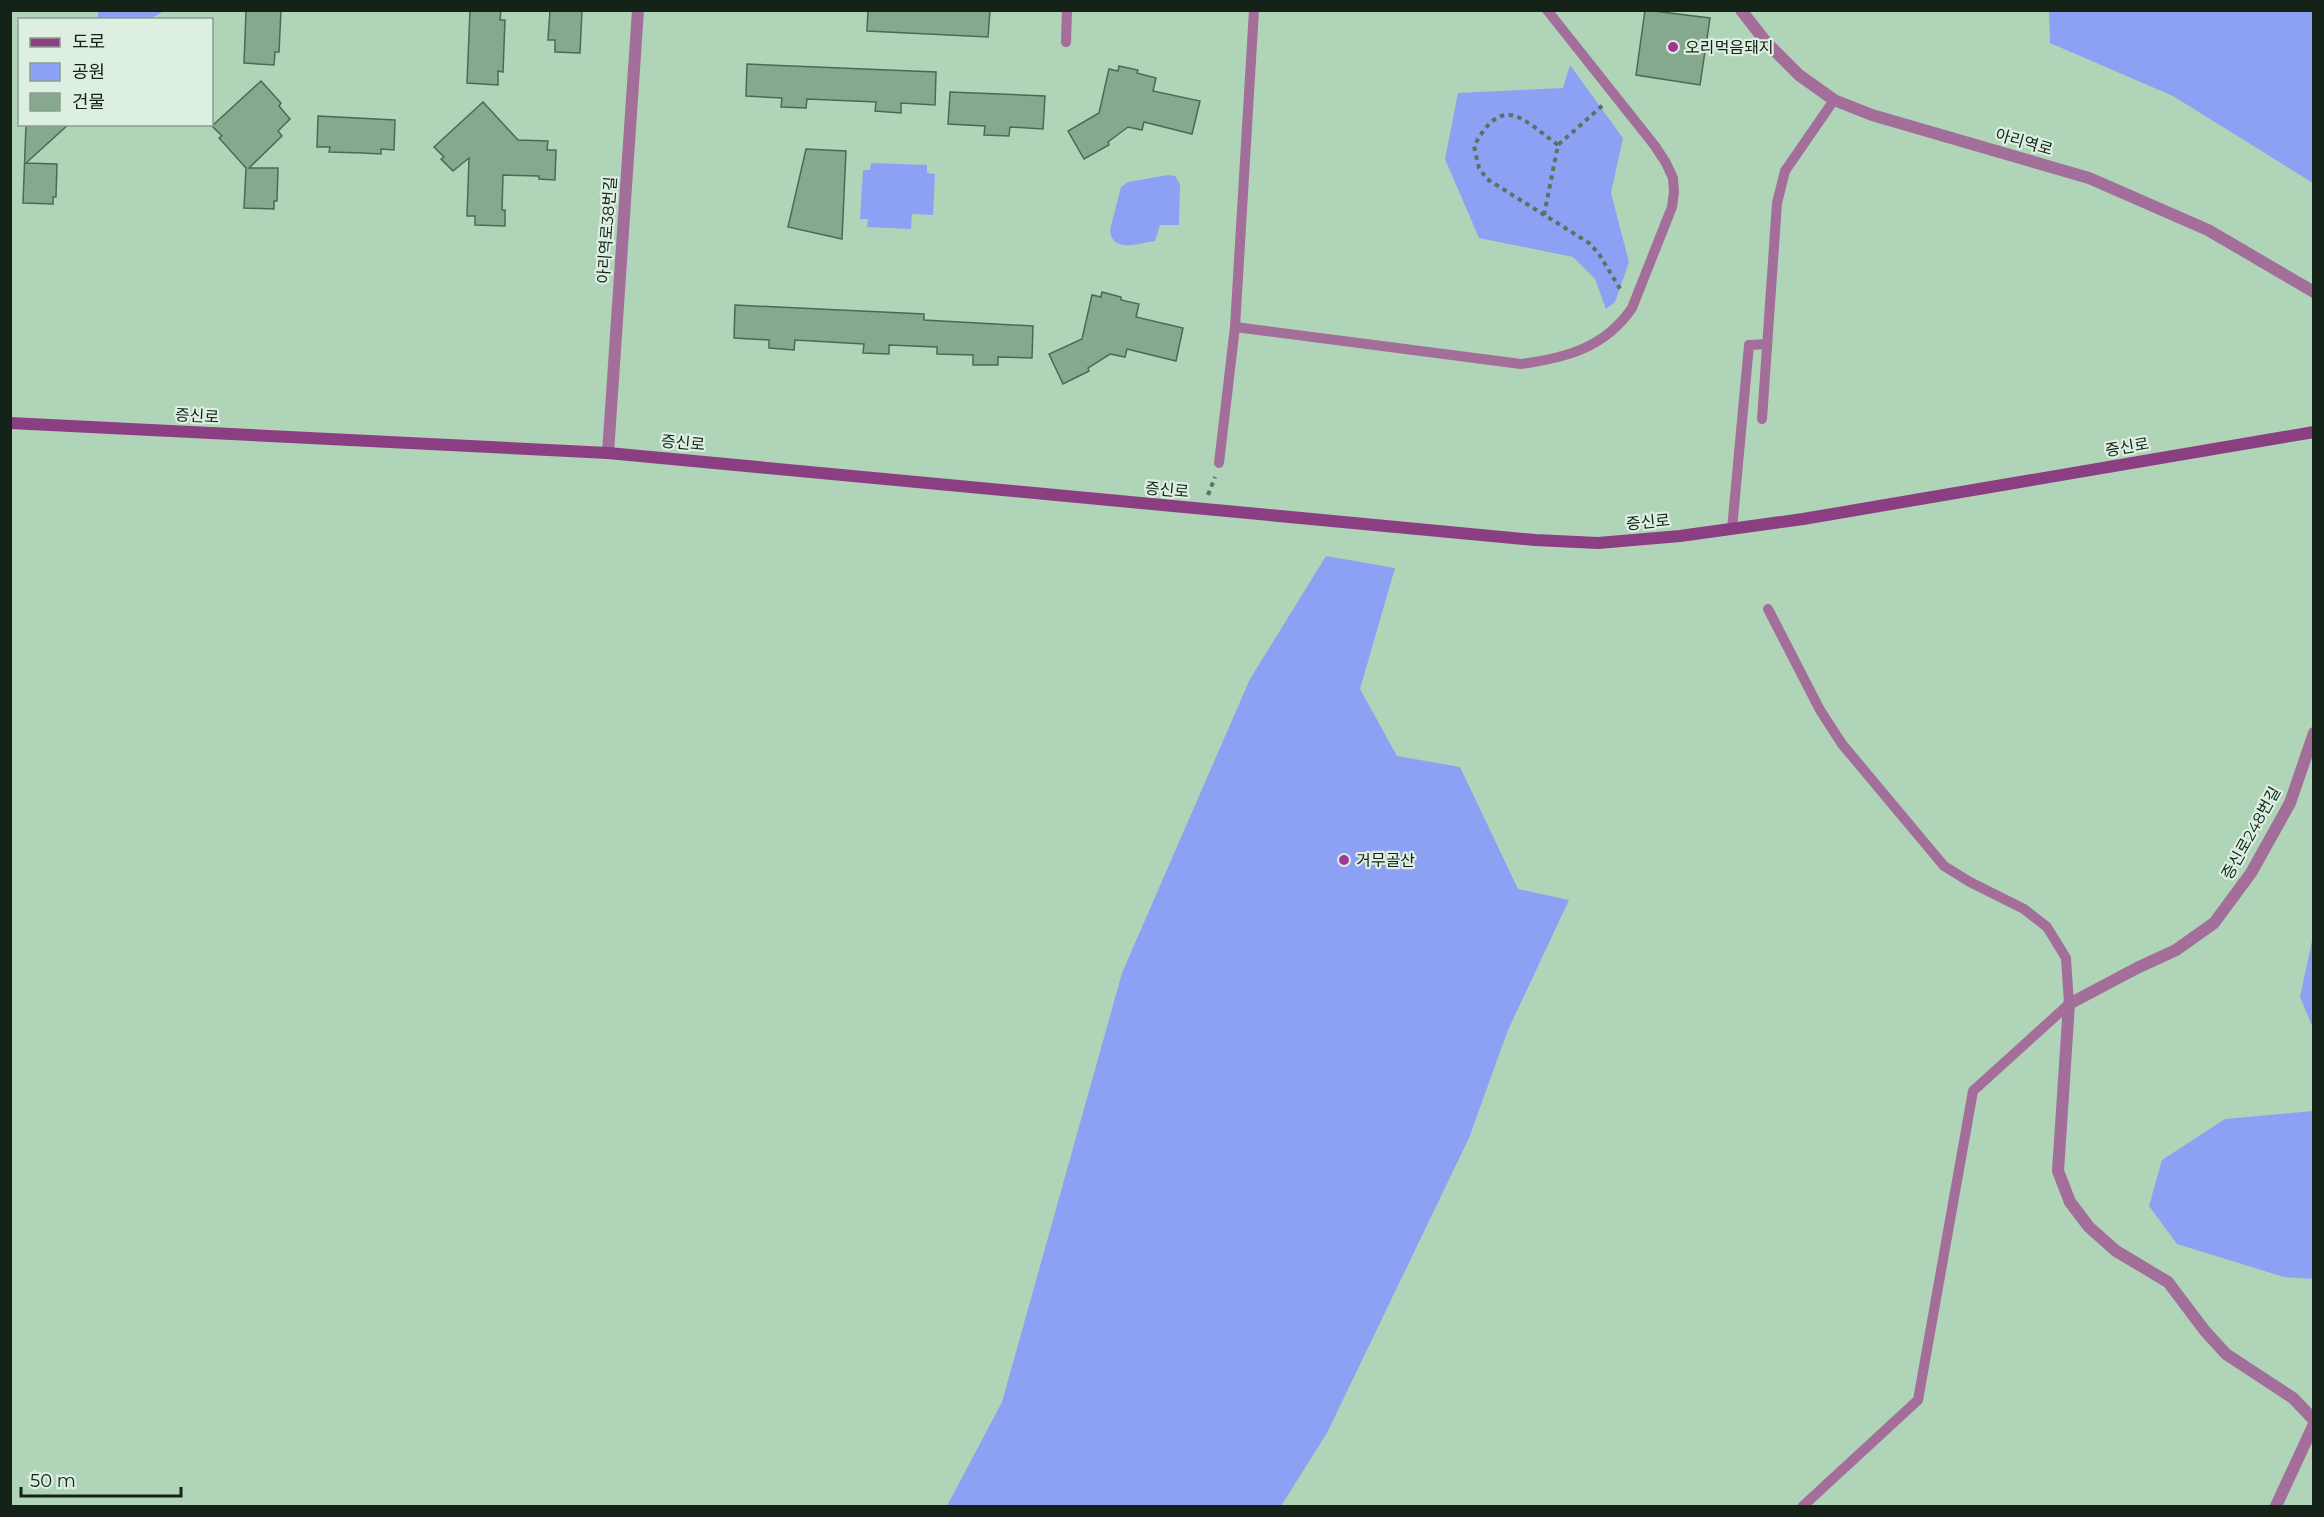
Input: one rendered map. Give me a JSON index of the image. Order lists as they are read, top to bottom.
{
  "streets": {
    "street": [
      "아리역로",
      "아리역로38번길",
      "증신로",
      "증신로248번길"
    ]
  },
  "crossings": [
    ["아리역로38번길", "증신로"]
  ],
  "places": ["오리먹음돼지", "거무골산"],
  "legend": ["도로", "공원", "건물"],
  "scale_bar": "50 m"
}
